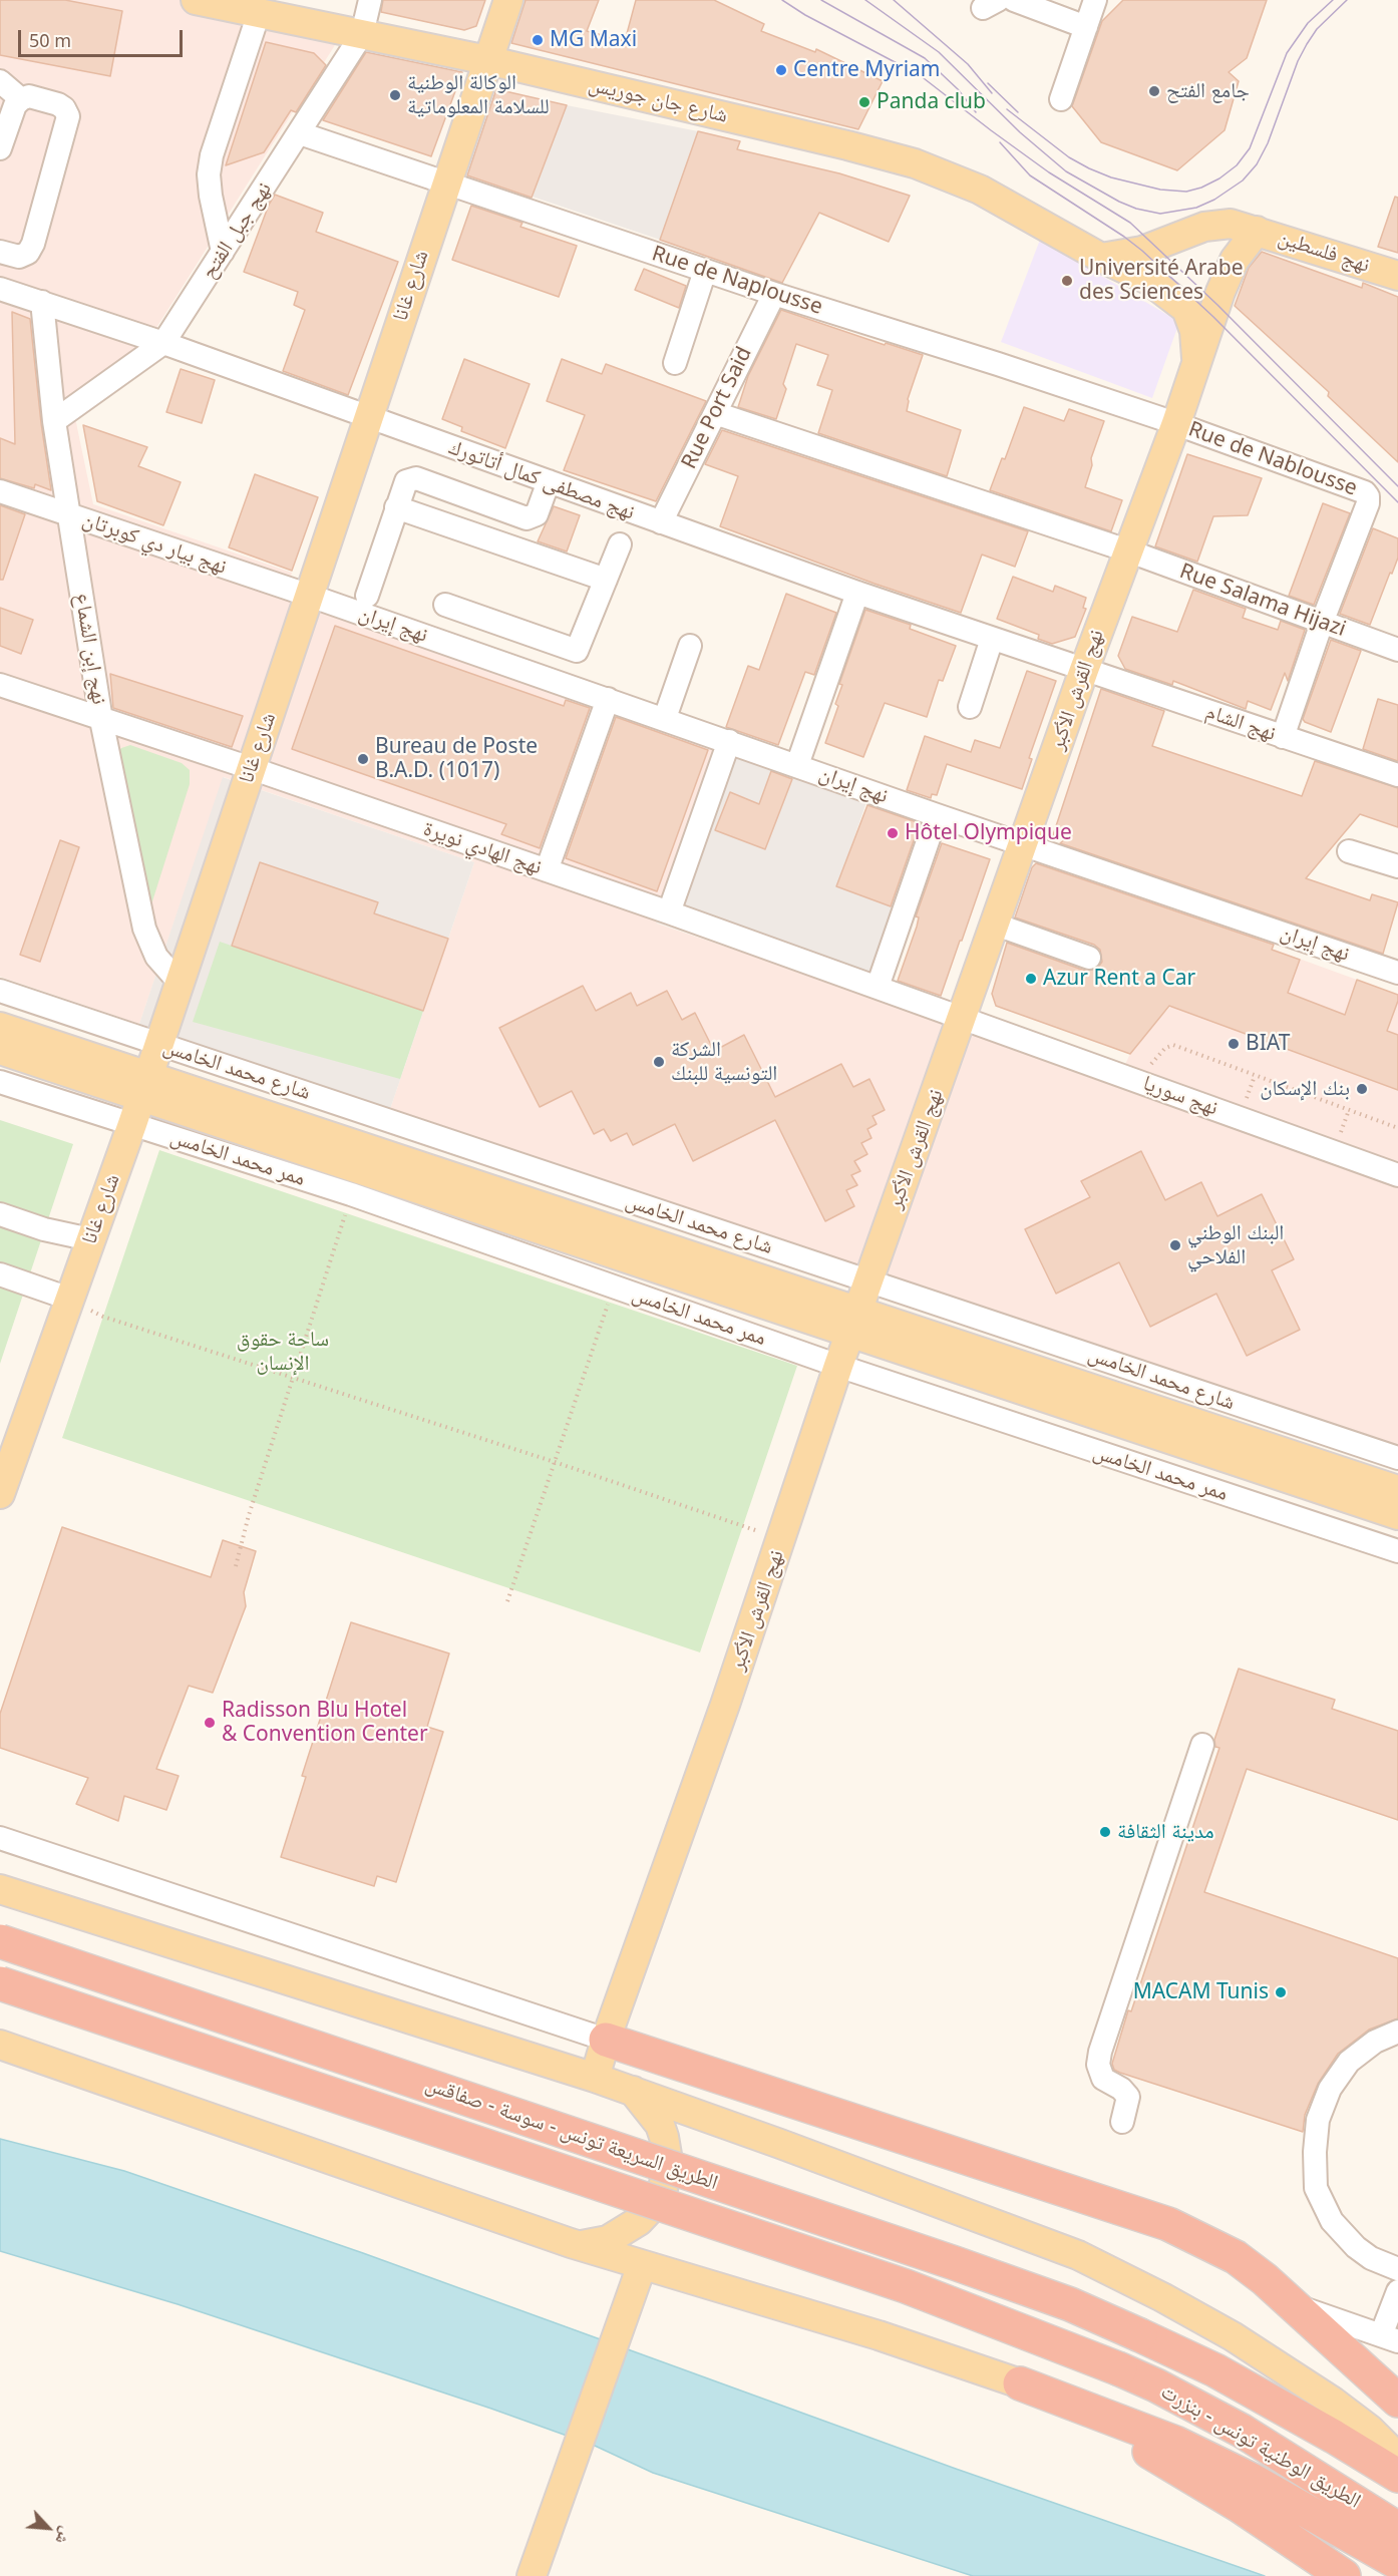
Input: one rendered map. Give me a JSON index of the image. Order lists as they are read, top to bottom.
{
  "streets": {
    "highway": ["الطريق السريعة تونس - سوسة - صفاقس", "الطريق الوطنية تونس - بنزرت"],
    "main road": [
      "شارع جان جوريس",
      "نهج فلسطين",
      "شارع غانا",
      "نهج القرش الأكبر",
      "شارع محمد الخامس"
    ],
    "street": [
      "نهج جبل الفتح",
      "Rue de Naplousse",
      "Rue Port Said",
      "Rue de Nablousse",
      "نهج مصطفى كمال أتاتورك",
      "نهج بيار دي كوبرتان",
      "Rue Salama Hijazi",
      "نهج إيران",
      "نهج إبن الشماع",
      "نهج الشام",
      "نهج الهادي نويرة",
      "نهج سوريا",
      "ممر محمد الخامس"
    ]
  },
  "crossings": [
    ["شارع جان جوريس", "نهج جبل الفتح"],
    ["شارع جان جوريس", "نهج فلسطين"],
    ["شارع جان جوريس", "شارع غانا"],
    ["شارع جان جوريس", "نهج القرش الأكبر"],
    ["نهج جبل الفتح", "Rue de Naplousse"],
    ["نهج جبل الفتح", "نهج مصطفى كمال أتاتورك"],
    ["نهج جبل الفتح", "نهج إبن الشماع"],
    ["نهج فلسطين", "نهج القرش الأكبر"],
    ["Rue de Naplousse", "شارع غانا"],
    ["Rue de Naplousse", "Rue Port Said"],
    ["Rue de Naplousse", "Rue de Nablousse"],
    ["Rue de Naplousse", "نهج القرش الأكبر"],
    ["شارع غانا", "نهج مصطفى كمال أتاتورك"],
    ["شارع غانا", "نهج بيار دي كوبرتان"],
    ["شارع غانا", "نهج إيران"],
    ["شارع غانا", "نهج إبن الشماع"],
    ["شارع غانا", "نهج الهادي نويرة"],
    ["شارع غانا", "شارع محمد الخامس"],
    ["شارع غانا", "ممر محمد الخامس"],
    ["Rue Port Said", "نهج مصطفى كمال أتاتورك"],
    ["Rue Port Said", "Rue Salama Hijazi"],
    ["Rue de Nablousse", "Rue Salama Hijazi"],
    ["Rue de Nablousse", "نهج القرش الأكبر"],
    ["نهج مصطفى كمال أتاتورك", "نهج إبن الشماع"],
    ["نهج مصطفى كمال أتاتورك", "نهج القرش الأكبر"],
    ["نهج مصطفى كمال أتاتورك", "نهج الشام"],
    ["نهج بيار دي كوبرتان", "نهج إيران"],
    ["نهج بيار دي كوبرتان", "نهج إبن الشماع"],
    ["Rue Salama Hijazi", "نهج القرش الأكبر"],
    ["نهج إيران", "نهج القرش الأكبر"],
    ["نهج إبن الشماع", "نهج الهادي نويرة"],
    ["نهج القرش الأكبر", "نهج الشام"],
    ["نهج القرش الأكبر", "نهج الهادي نويرة"],
    ["نهج القرش الأكبر", "شارع محمد الخامس"],
    ["نهج القرش الأكبر", "نهج سوريا"],
    ["نهج القرش الأكبر", "ممر محمد الخامس"],
    ["نهج الهادي نويرة", "نهج سوريا"],
    ["الطريق السريعة تونس - سوسة - صفاقس", "الطريق الوطنية تونس - بنزرت"]
  ],
  "parks": ["ساحة حقوق الإنسان"],
  "places": [
    "MG Maxi",
    "Centre Myriam",
    "جامع الفتح",
    "الوكالة الوطنية للسلامة المعلوماتية",
    "Panda club",
    "Université Arabe des Sciences",
    "Bureau de Poste B.A.D. (1017)",
    "Hôtel Olympique",
    "Azur Rent a Car",
    "BIAT",
    "الشركة التونسية للبنك",
    "بنك الإسكان",
    "البنك الوطني الفلاحي",
    "Radisson Blu Hotel & Convention Center",
    "مدينة الثقافة",
    "MACAM Tunis"
  ],
  "scale_bar": "50 m",
  "north": "bottom right"
}
